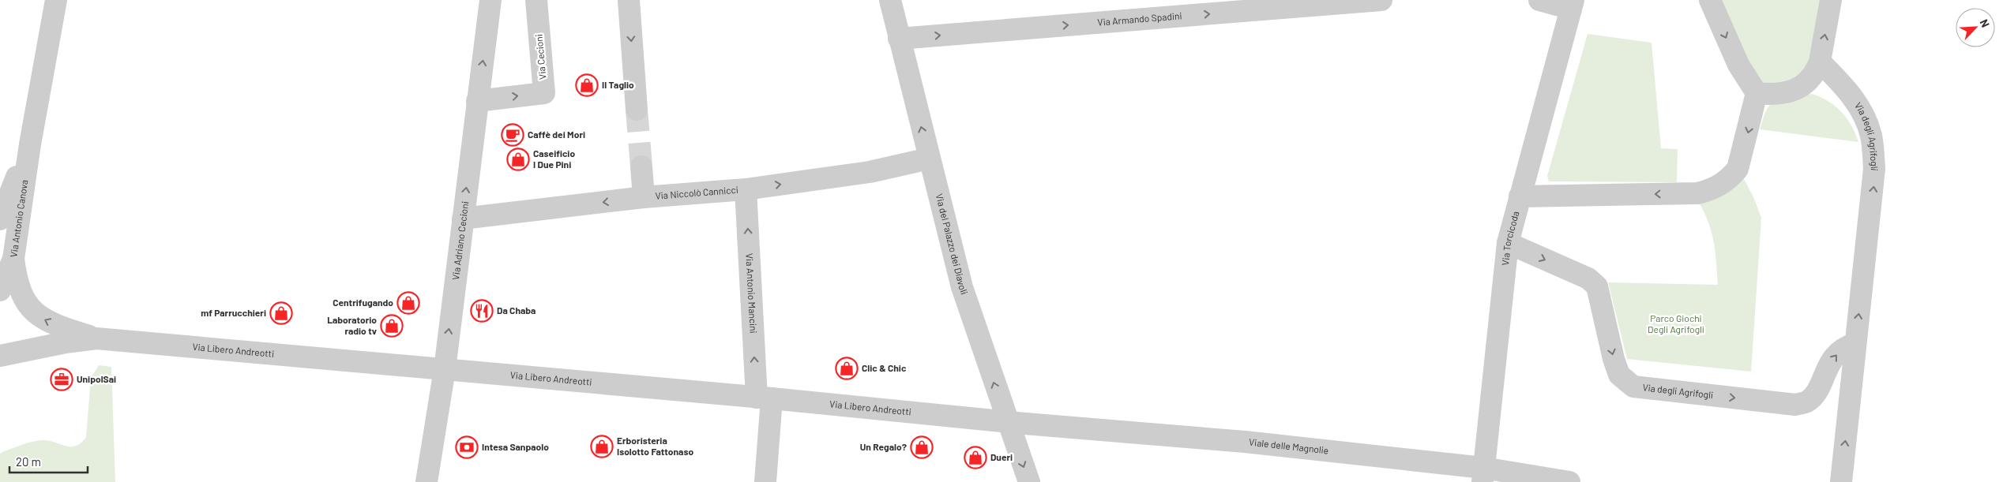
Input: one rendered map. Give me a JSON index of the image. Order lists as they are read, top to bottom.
{
  "streets": {
    "street": [
      "Via Armando Spadini",
      "Via Cecioni",
      "Via degli Agrifogli",
      "Via Niccolò Cannicci",
      "Via Antonio Canova",
      "Via Torcicoda",
      "Via Adriano Cecioni",
      "Via del Palazzo dei Diavoli",
      "Via Antonio Mancini",
      "Via Libero Andreotti",
      "Viale delle Magnolie"
    ]
  },
  "crossings": [
    ["Via Armando Spadini", "Via del Palazzo dei Diavoli"],
    ["Via Cecioni", "Via Adriano Cecioni"],
    ["Via degli Agrifogli", "Via Torcicoda"],
    ["Via Niccolò Cannicci", "Via Adriano Cecioni"],
    ["Via Niccolò Cannicci", "Via del Palazzo dei Diavoli"],
    ["Via Niccolò Cannicci", "Via Antonio Mancini"],
    ["Via Antonio Canova", "Via Libero Andreotti"],
    ["Via Torcicoda", "Viale delle Magnolie"],
    ["Via Adriano Cecioni", "Via Libero Andreotti"],
    ["Via del Palazzo dei Diavoli", "Via Libero Andreotti"],
    ["Via del Palazzo dei Diavoli", "Viale delle Magnolie"],
    ["Via Antonio Mancini", "Via Libero Andreotti"],
    ["Via Libero Andreotti", "Viale delle Magnolie"]
  ],
  "one_way": ["Via Armando Spadini", "Via Antonio Mancini"],
  "parks": ["Parco Giochi Degli Agrifogli"],
  "places": {
    "shop": [
      "Il Taglio",
      "Caseificio I Due Pini",
      "Centrifugando",
      "mf Parrucchieri",
      "Laboratorio radio tv",
      "Clic & Chic",
      "Erboristeria Isolotto Fattonaso",
      "Un Regalo?",
      "Dueri"
    ],
    "cafe": ["Caffè dei Mori"],
    "restaurant": ["Da Chaba"],
    "office": ["UnipolSai"],
    "bank": ["Intesa Sanpaolo"]
  },
  "scale_bar": "20 m",
  "north": "top right"
}
